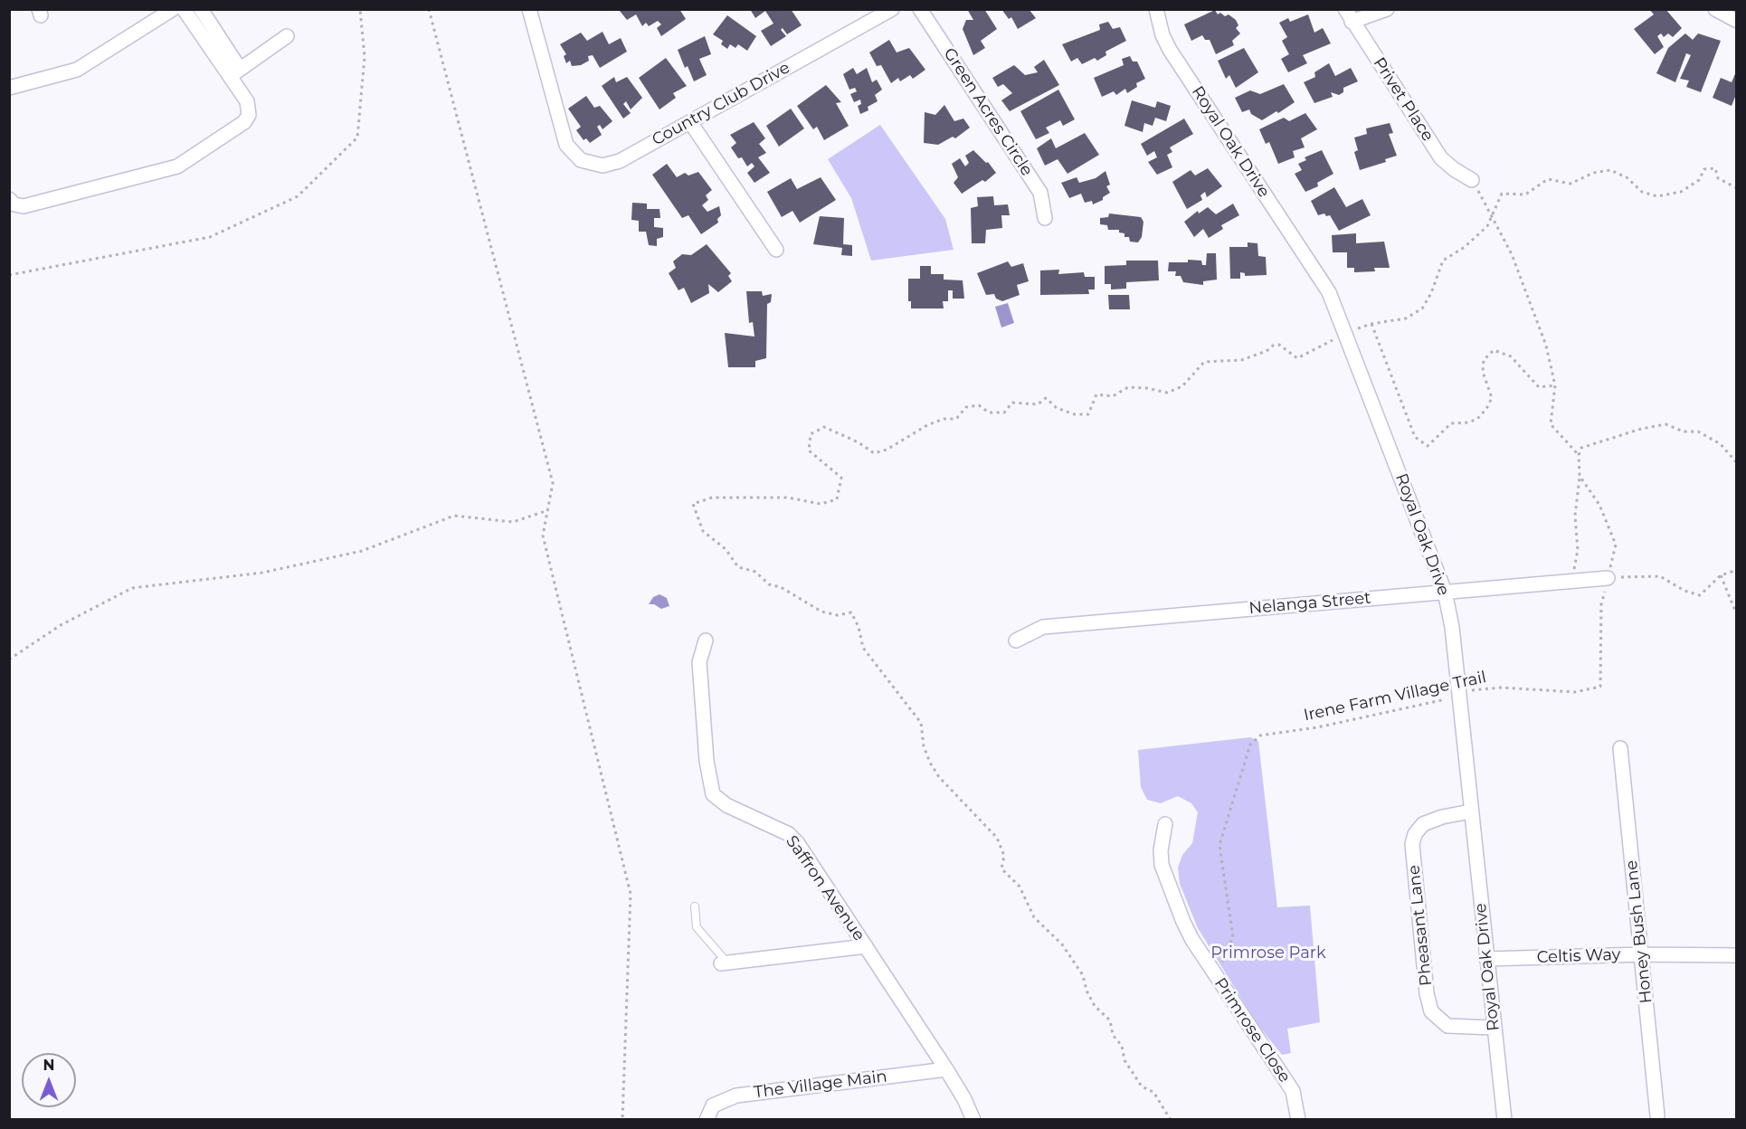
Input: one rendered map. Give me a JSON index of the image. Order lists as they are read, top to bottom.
{
  "streets": {
    "street": [
      "Privet Place",
      "Country Club Drive",
      "Green Acres Circle",
      "Royal Oak Drive",
      "Nelanga Street",
      "Saffron Avenue",
      "Pheasant Lane",
      "Honey Bush Lane",
      "Celtis Way",
      "Primrose Close",
      "The Village Main"
    ],
    "path": ["Irene Farm Village Trail"]
  },
  "crossings": [
    ["Royal Oak Drive", "Nelanga Street"],
    ["Royal Oak Drive", "Irene Farm Village Trail"],
    ["Royal Oak Drive", "Pheasant Lane"],
    ["Royal Oak Drive", "Celtis Way"],
    ["Nelanga Street", "Irene Farm Village Trail"],
    ["Saffron Avenue", "The Village Main"],
    ["Honey Bush Lane", "Celtis Way"]
  ],
  "parks": ["Primrose Park"],
  "north": "top"
}
